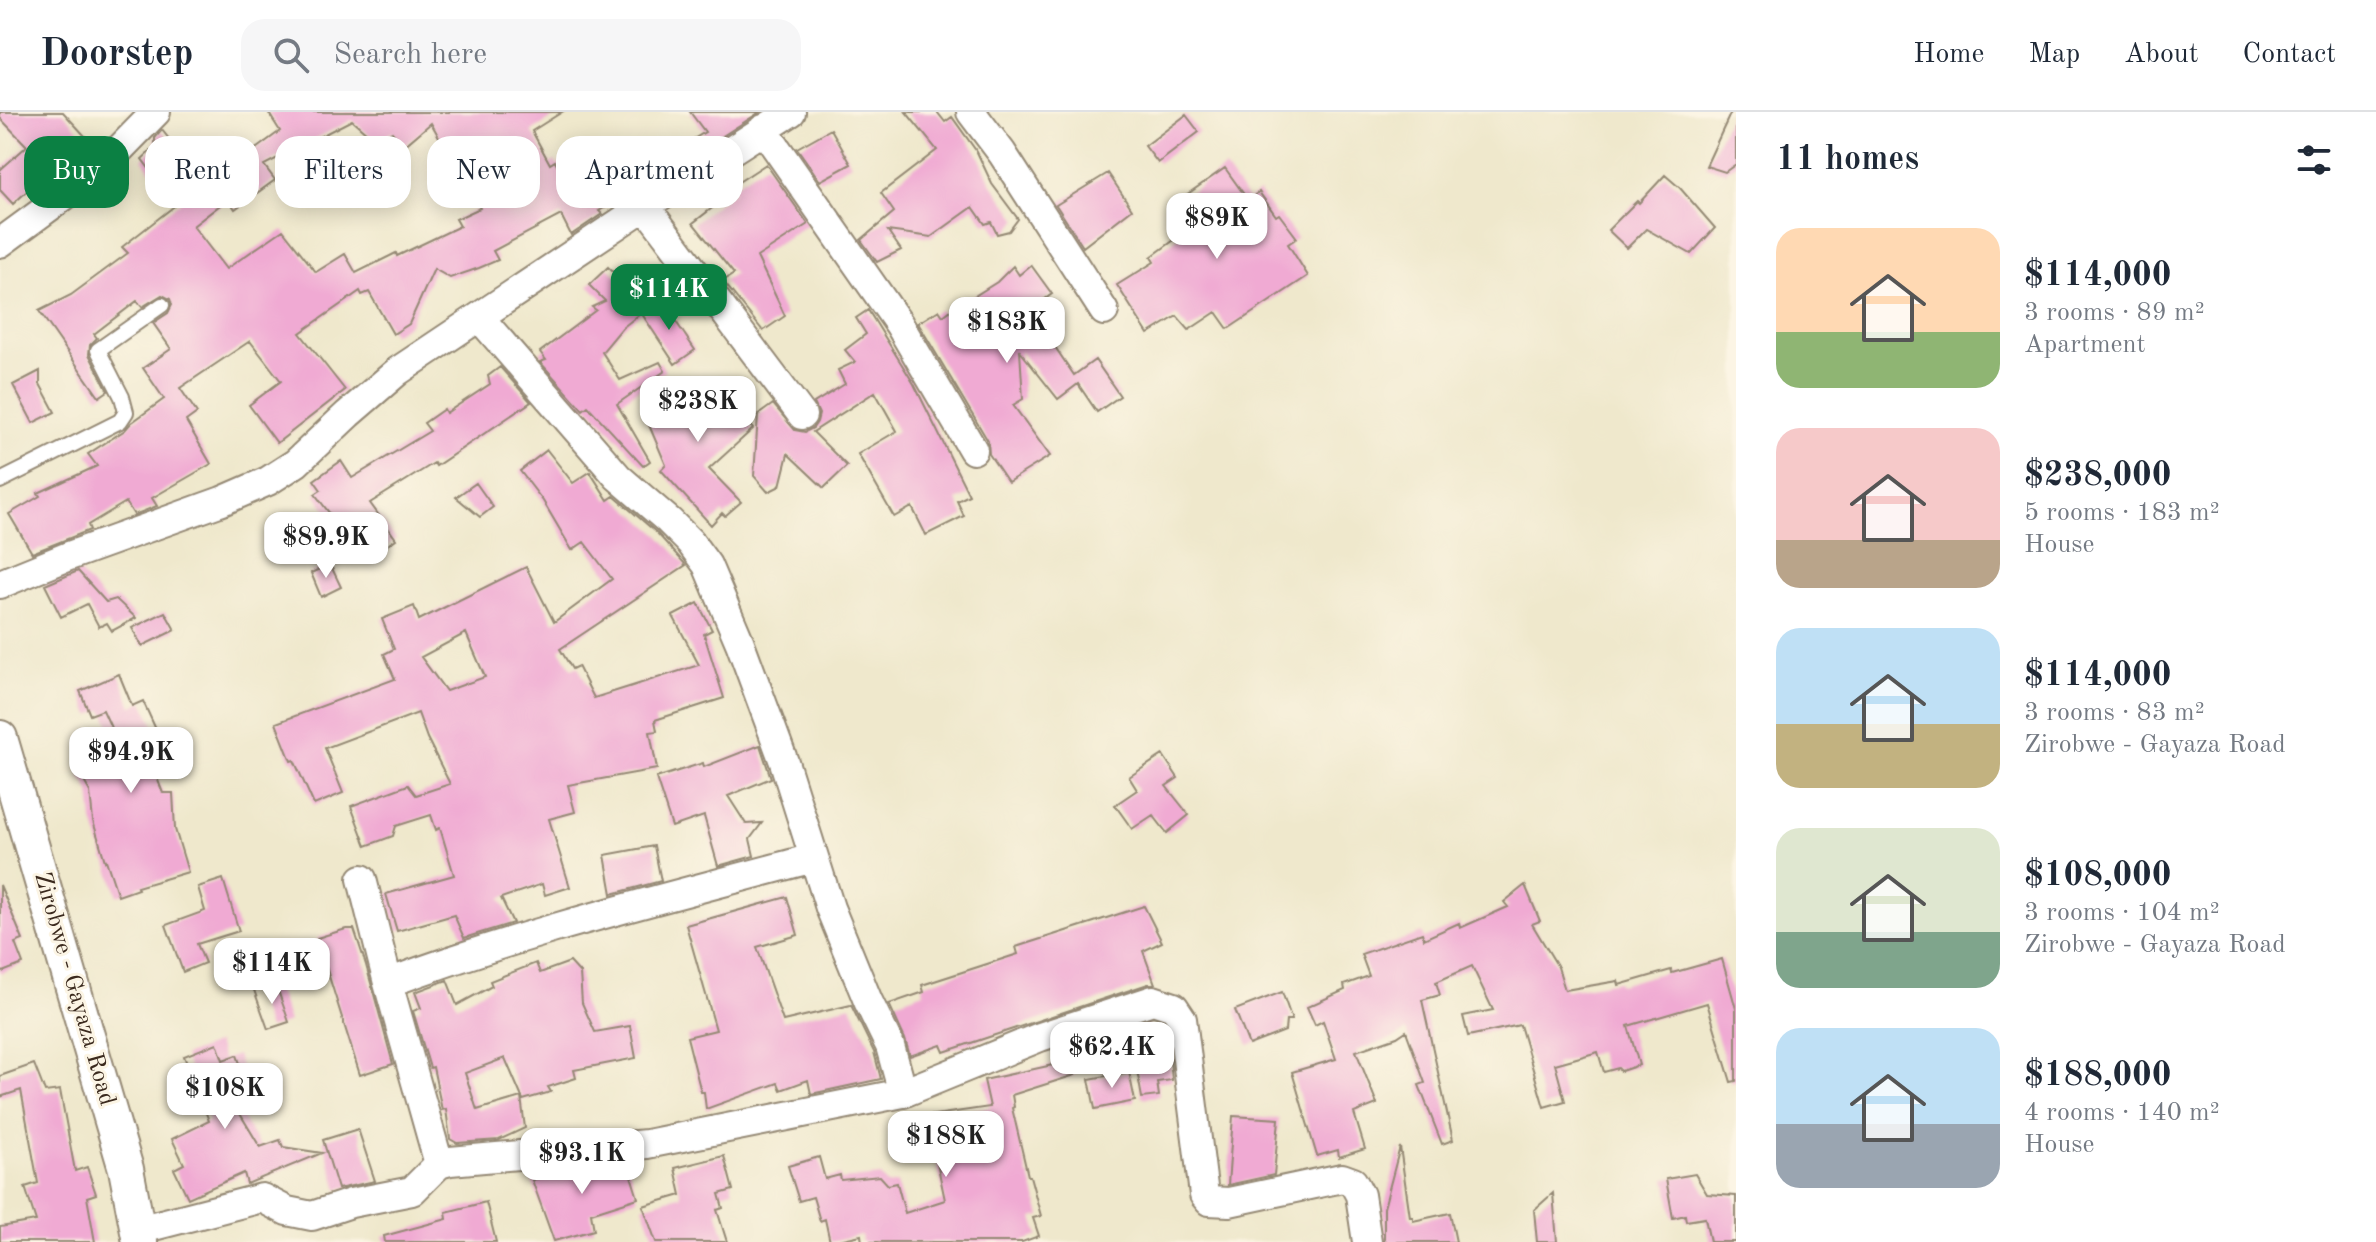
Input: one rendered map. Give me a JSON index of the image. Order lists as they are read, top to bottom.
{
  "streets": {
    "street": ["Zirobwe - Gayaza Road"]
  },
  "page": {
    "header": "Doorstep",
    "search": "Search here",
    "nav": [
      "Home",
      "Map",
      "About",
      "Contact"
    ],
    "heading": "11 homes",
    "chip": [
      "Buy",
      "Rent",
      "Filters",
      "New",
      "Apartment"
    ],
    "price": [
      "$89K",
      "$114K",
      "$183K",
      "$238K",
      "$89.9K",
      "$94.9K",
      "$114K",
      "$62.4K",
      "$108K",
      "$188K",
      "$93.1K"
    ],
    "list": [
      {
        "name": "$114,000",
        "note": "3 rooms · 89 m² · Apartment"
      },
      {
        "name": "$238,000",
        "note": "5 rooms · 183 m² · House"
      },
      {
        "name": "$114,000",
        "note": "3 rooms · 83 m² · Zirobwe - Gayaza Road"
      },
      {
        "name": "$108,000",
        "note": "3 rooms · 104 m² · Zirobwe - Gayaza Road"
      },
      {
        "name": "$188,000",
        "note": "4 rooms · 140 m² · House"
      }
    ]
  }
}
